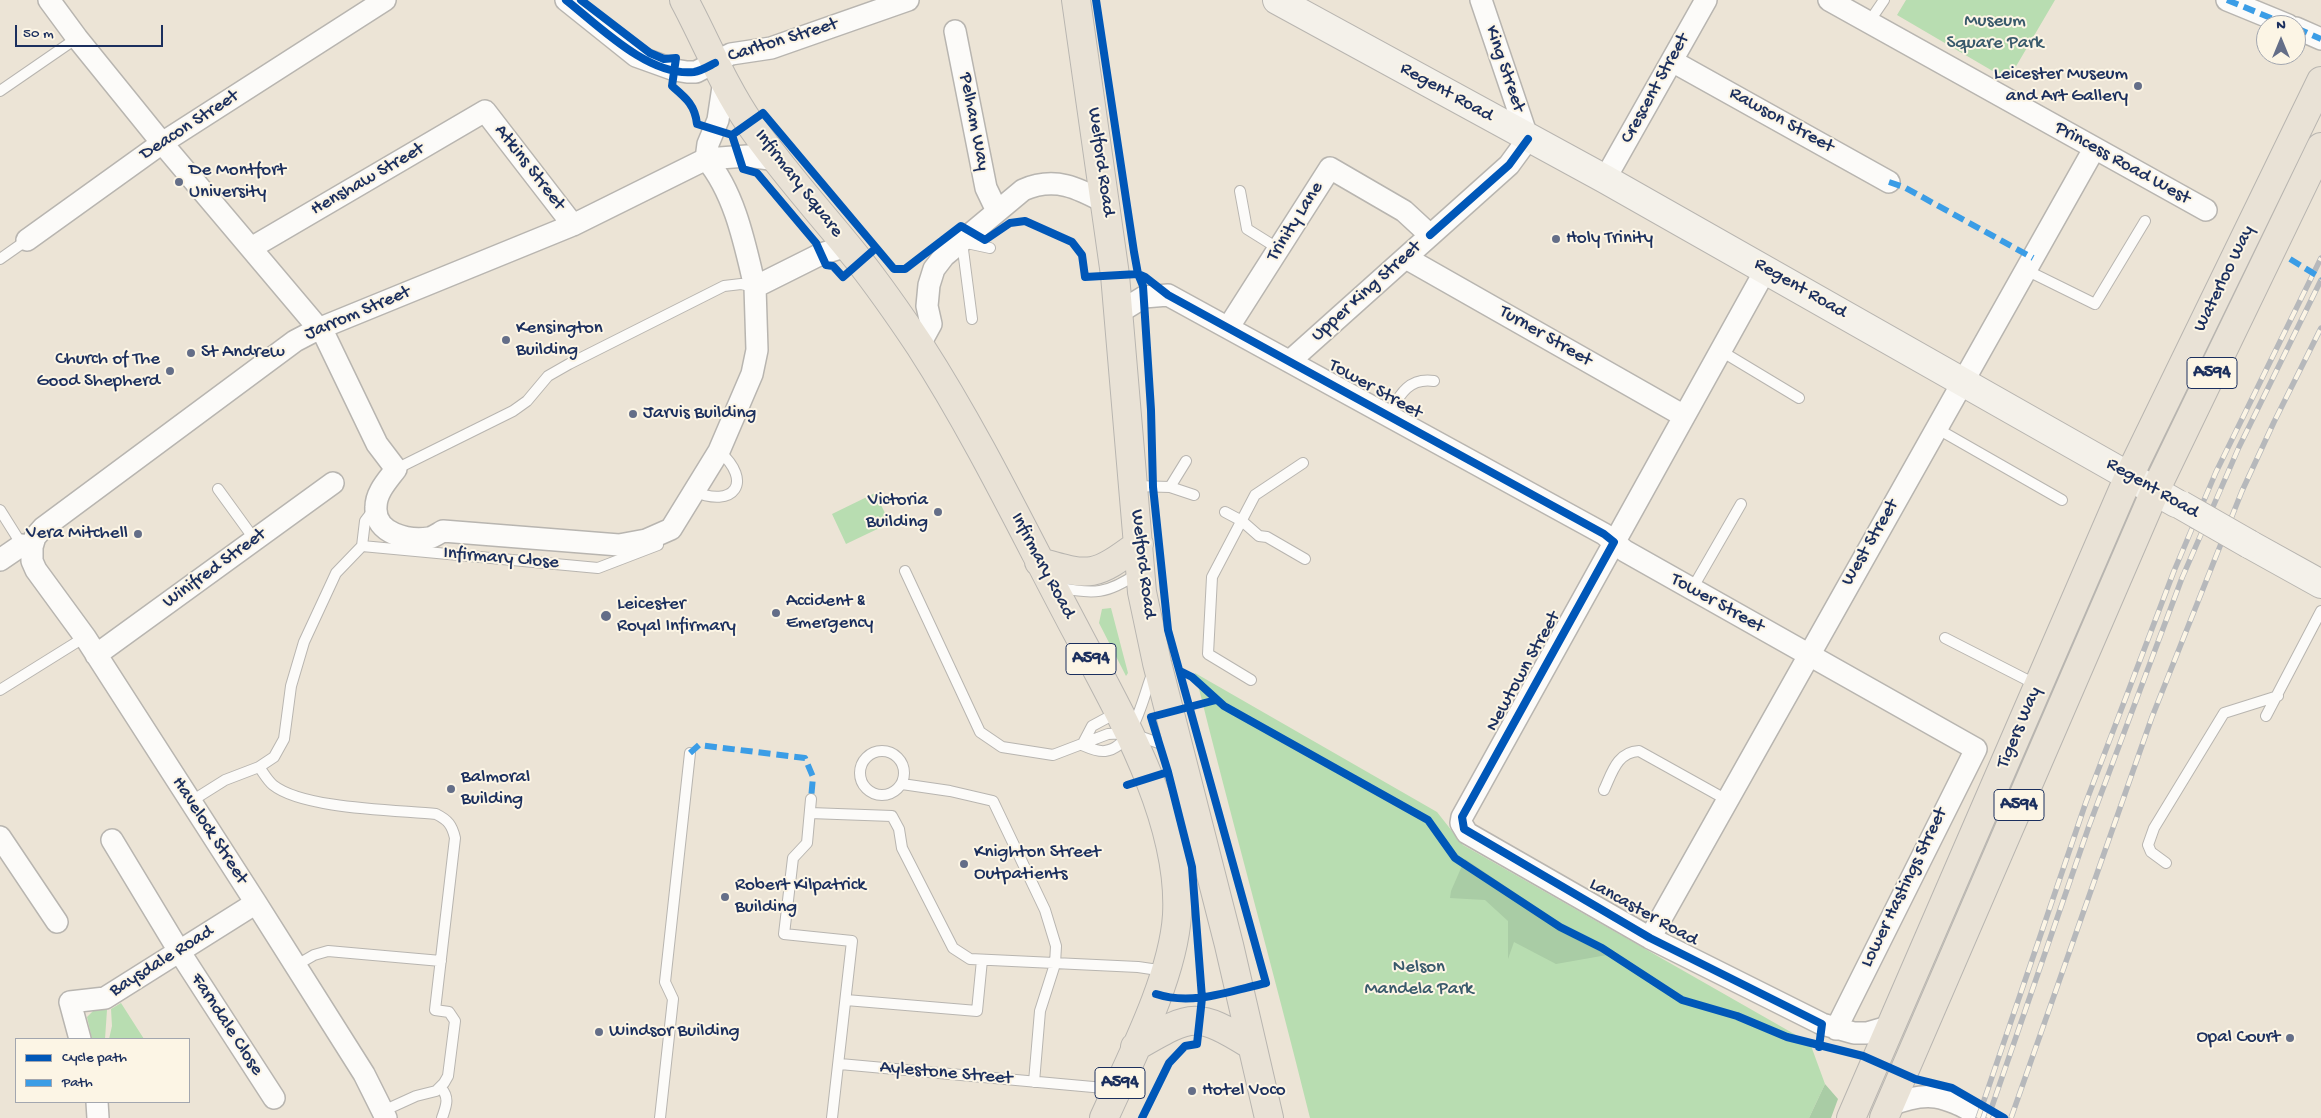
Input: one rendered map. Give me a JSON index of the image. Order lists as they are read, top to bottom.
{
  "streets": {
    "main road": [
      "Welford Road",
      "Infirmary Square",
      "Waterloo Way",
      "A594",
      "Infirmary Road",
      "Tigers Way"
    ],
    "street": [
      "Carlton Street",
      "King Street",
      "Crescent Street",
      "Regent Road",
      "Rawson Street",
      "Pelham Way",
      "Deacon Street",
      "Princess Road West",
      "Atkins Street",
      "Henshaw Street",
      "Trinity Lane",
      "Upper King Street",
      "Jarrom Street",
      "Turner Street",
      "Tower Street",
      "West Street",
      "Infirmary Close",
      "Winifred Street",
      "Newtown Street",
      "Havelock Street",
      "Lower Hastings Street",
      "Lancaster Road",
      "Baysdale Road",
      "Farndale Close"
    ],
    "lane": ["Aylestone Street"]
  },
  "crossings": [
    ["Carlton Street", "Infirmary Square"],
    ["Carlton Street", "A594"],
    ["King Street", "Regent Road"],
    ["King Street", "Upper King Street"],
    ["Crescent Street", "Regent Road"],
    ["Crescent Street", "Rawson Street"],
    ["Regent Road", "Waterloo Way"],
    ["Regent Road", "Upper King Street"],
    ["Regent Road", "West Street"],
    ["Regent Road", "Newtown Street"],
    ["Regent Road", "Tigers Way"],
    ["Welford Road", "Tower Street"],
    ["Princess Road West", "West Street"],
    ["Atkins Street", "Henshaw Street"],
    ["Atkins Street", "Jarrom Street"],
    ["Infirmary Square", "Jarrom Street"],
    ["Infirmary Square", "A594"],
    ["Infirmary Square", "Infirmary Road"],
    ["Trinity Lane", "Upper King Street"],
    ["Trinity Lane", "Tower Street"],
    ["Waterloo Way", "Tigers Way"],
    ["Upper King Street", "Turner Street"],
    ["Upper King Street", "Tower Street"],
    ["Jarrom Street", "Havelock Street"],
    ["Turner Street", "Newtown Street"],
    ["A594", "Infirmary Road"],
    ["A594", "Aylestone Street"],
    ["Tower Street", "West Street"],
    ["Tower Street", "Newtown Street"],
    ["Tower Street", "Lower Hastings Street"],
    ["West Street", "Lancaster Road"],
    ["Winifred Street", "Havelock Street"],
    ["Newtown Street", "Lancaster Road"],
    ["Tigers Way", "Lancaster Road"],
    ["Havelock Street", "Baysdale Road"],
    ["Lower Hastings Street", "Lancaster Road"],
    ["Baysdale Road", "Farndale Close"]
  ],
  "parks": ["Museum Square Park", "Nelson Mandela Park"],
  "places": [
    "Leicester Museum and Art Gallery",
    "De Montfort University",
    "Holy Trinity",
    "Kensington Building",
    "St Andrew",
    "Church of The Good Shepherd",
    "Jarvis Building",
    "Victoria Building",
    "Vera Mitchell",
    "Accident & Emergency",
    "Leicester Royal Infirmary",
    "Balmoral Building",
    "Knighton Street Outpatients",
    "Robert Kilpatrick Building",
    "Windsor Building",
    "Opal Court",
    "Hotel Voco"
  ],
  "legend": ["Cycle path", "Path"],
  "scale_bar": "50 m",
  "north": "top"
}
